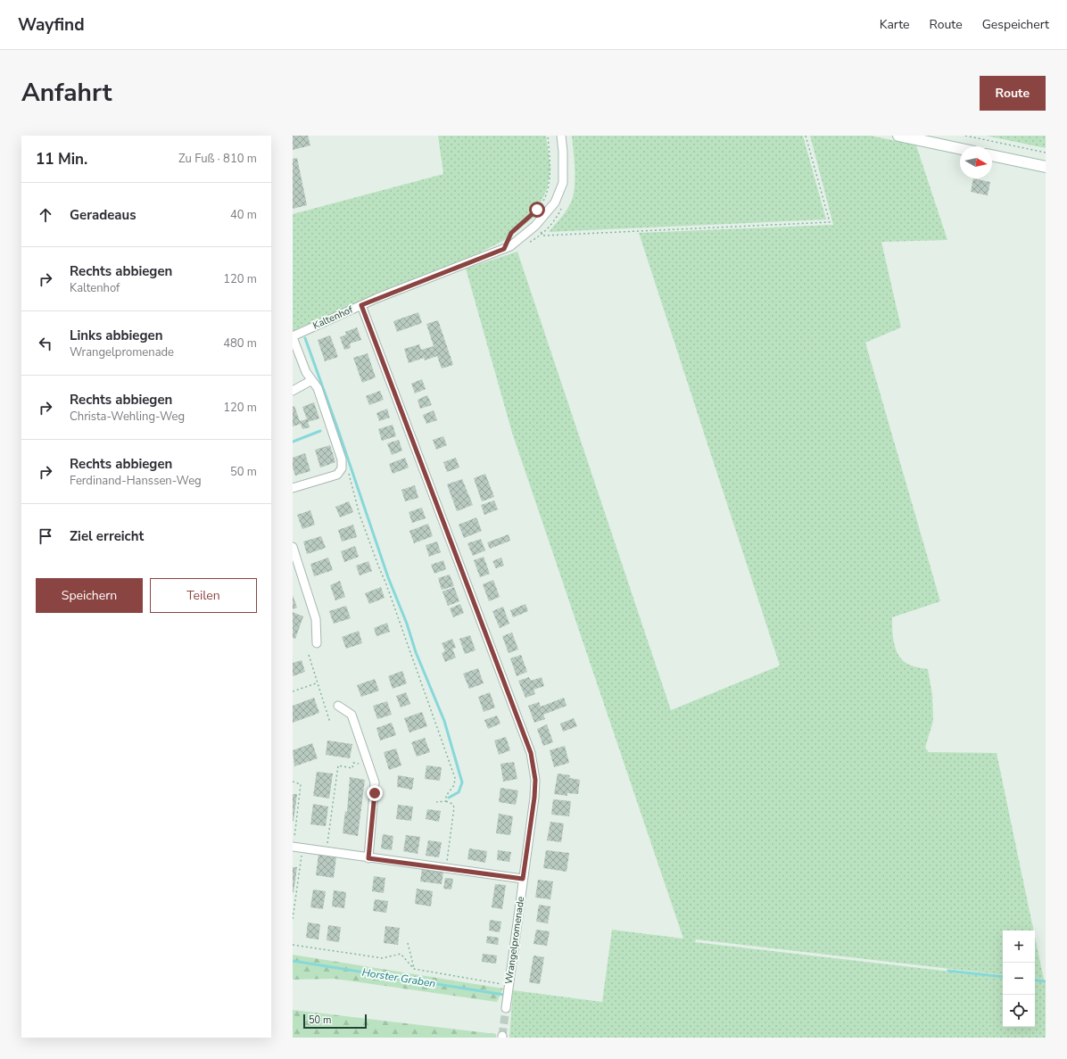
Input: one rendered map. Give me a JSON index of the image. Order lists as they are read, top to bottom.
{
  "streets": {
    "street": ["Kaltenhof", "Wrangelpromenade"]
  },
  "crossings": [
    ["Kaltenhof", "Wrangelpromenade"]
  ],
  "water": ["Horster Graben"],
  "scale_bar": "50 m",
  "north": "right",
  "page": {
    "header": "Wayfind",
    "nav": ["Karte", "Route", "Gespeichert"],
    "title": "Anfahrt",
    "buttons": [
      "Route",
      ["Speichern", "Teilen"]
    ],
    "heading": ["11 Min.", "Zu Fuß · 810 m"],
    "list": [
      ["Geradeaus", "40 m"],
      ["Rechts abbiegen", "Kaltenhof", "120 m"],
      ["Links abbiegen", "Wrangelpromenade", "480 m"],
      ["Rechts abbiegen", "Christa-Wehling-Weg", "120 m"],
      ["Rechts abbiegen", "Ferdinand-Hanssen-Weg", "50 m"],
      "Ziel erreicht"
    ],
    "map_buttons": ["+", "−"],
    "scale": "50 m"
  }
}
